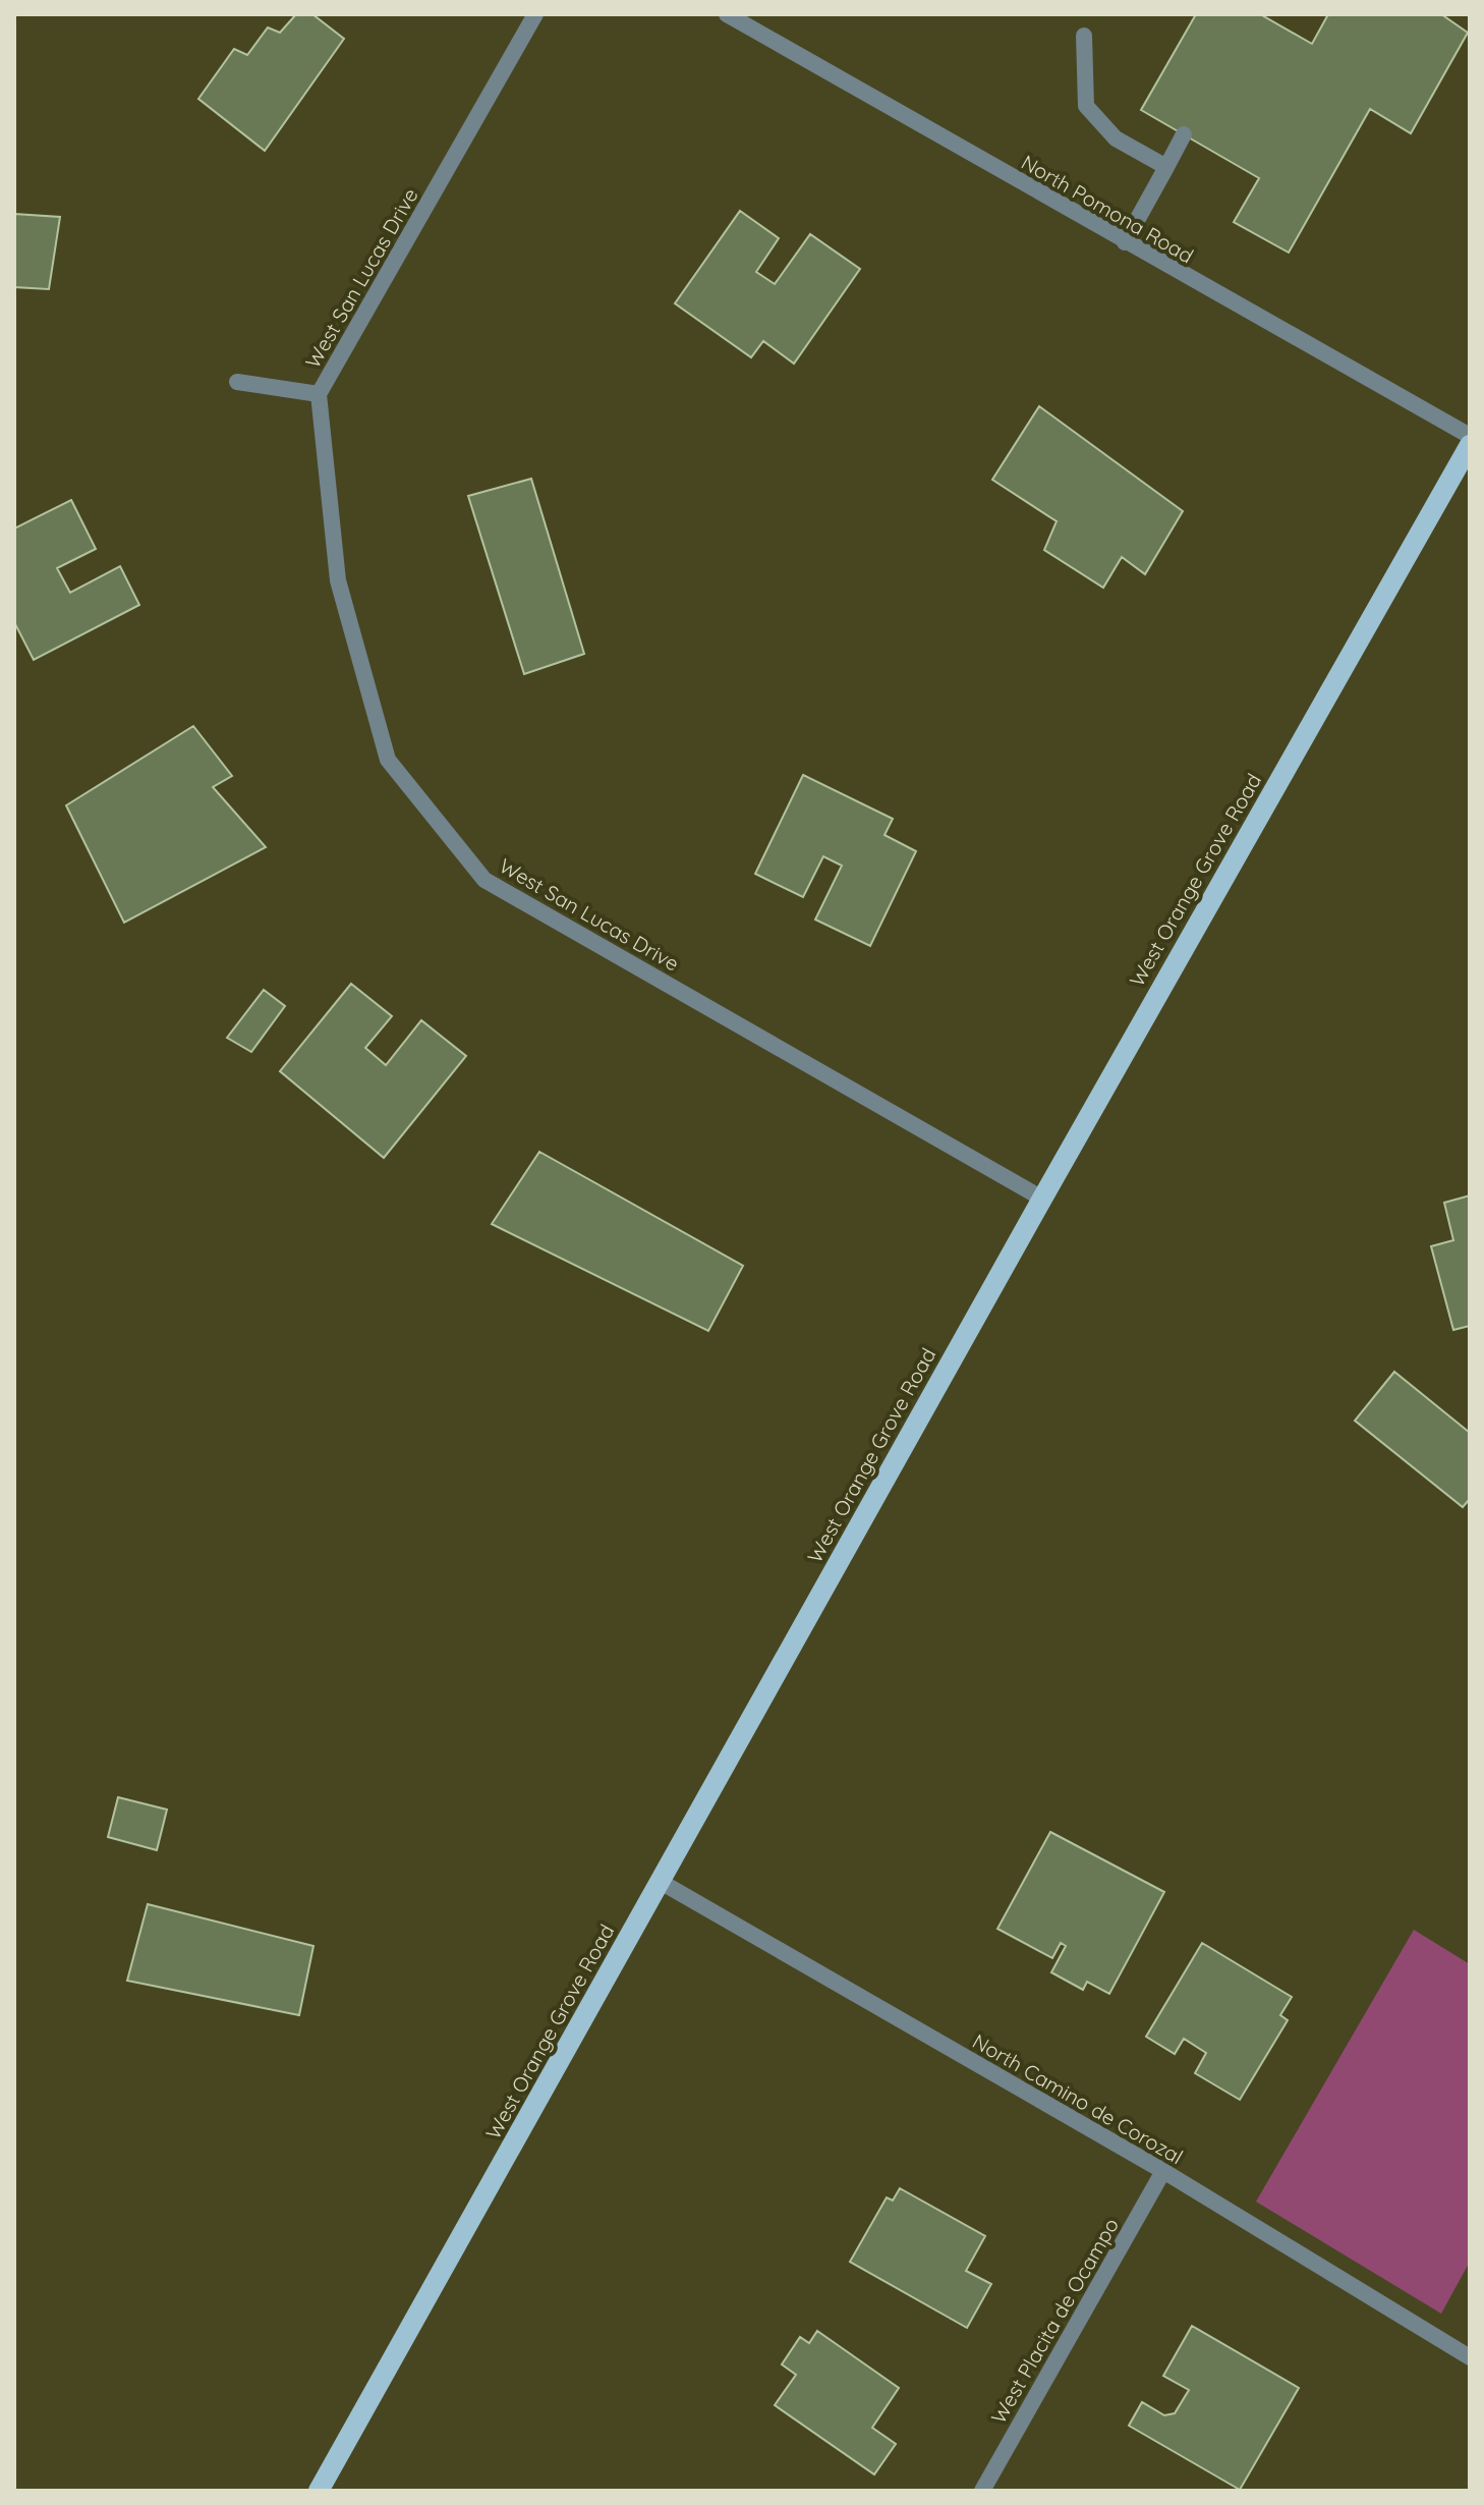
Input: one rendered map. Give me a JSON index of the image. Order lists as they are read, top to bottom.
{
  "streets": {
    "main road": ["West Orange Grove Road"],
    "street": [
      "North Pomona Road",
      "West San Lucas Drive",
      "North Camino de Corozal",
      "West Placita de Ocampo"
    ]
  },
  "crossings": [
    ["West San Lucas Drive", "West Orange Grove Road"],
    ["West Orange Grove Road", "North Camino de Corozal"],
    ["North Camino de Corozal", "West Placita de Ocampo"]
  ]
}
